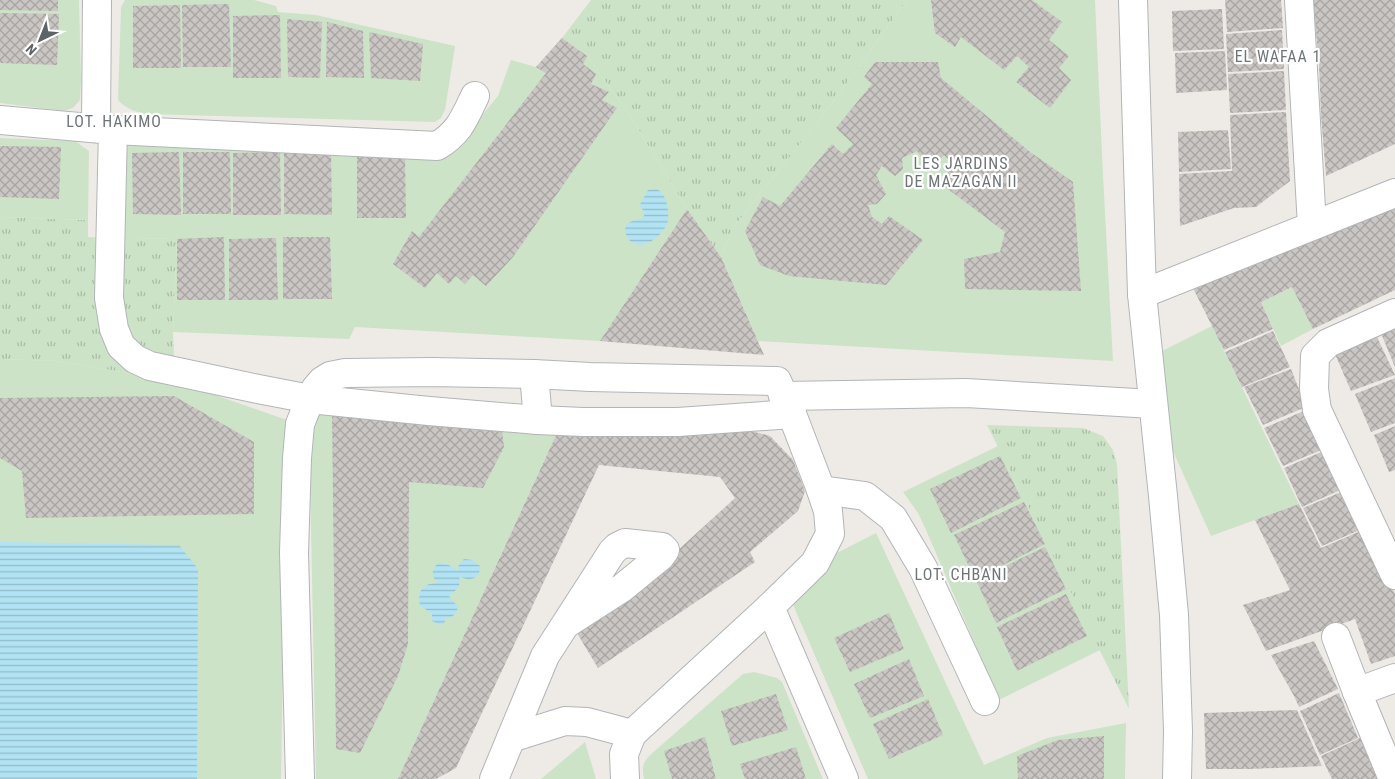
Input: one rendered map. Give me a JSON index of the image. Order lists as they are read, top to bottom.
{
  "districts": [
    "EL WAFAA 1",
    "LOT. HAKIMO",
    "LES JARDINS DE MAZAGAN II",
    "LOT. CHBANI"
  ],
  "north": "bottom left"
}
